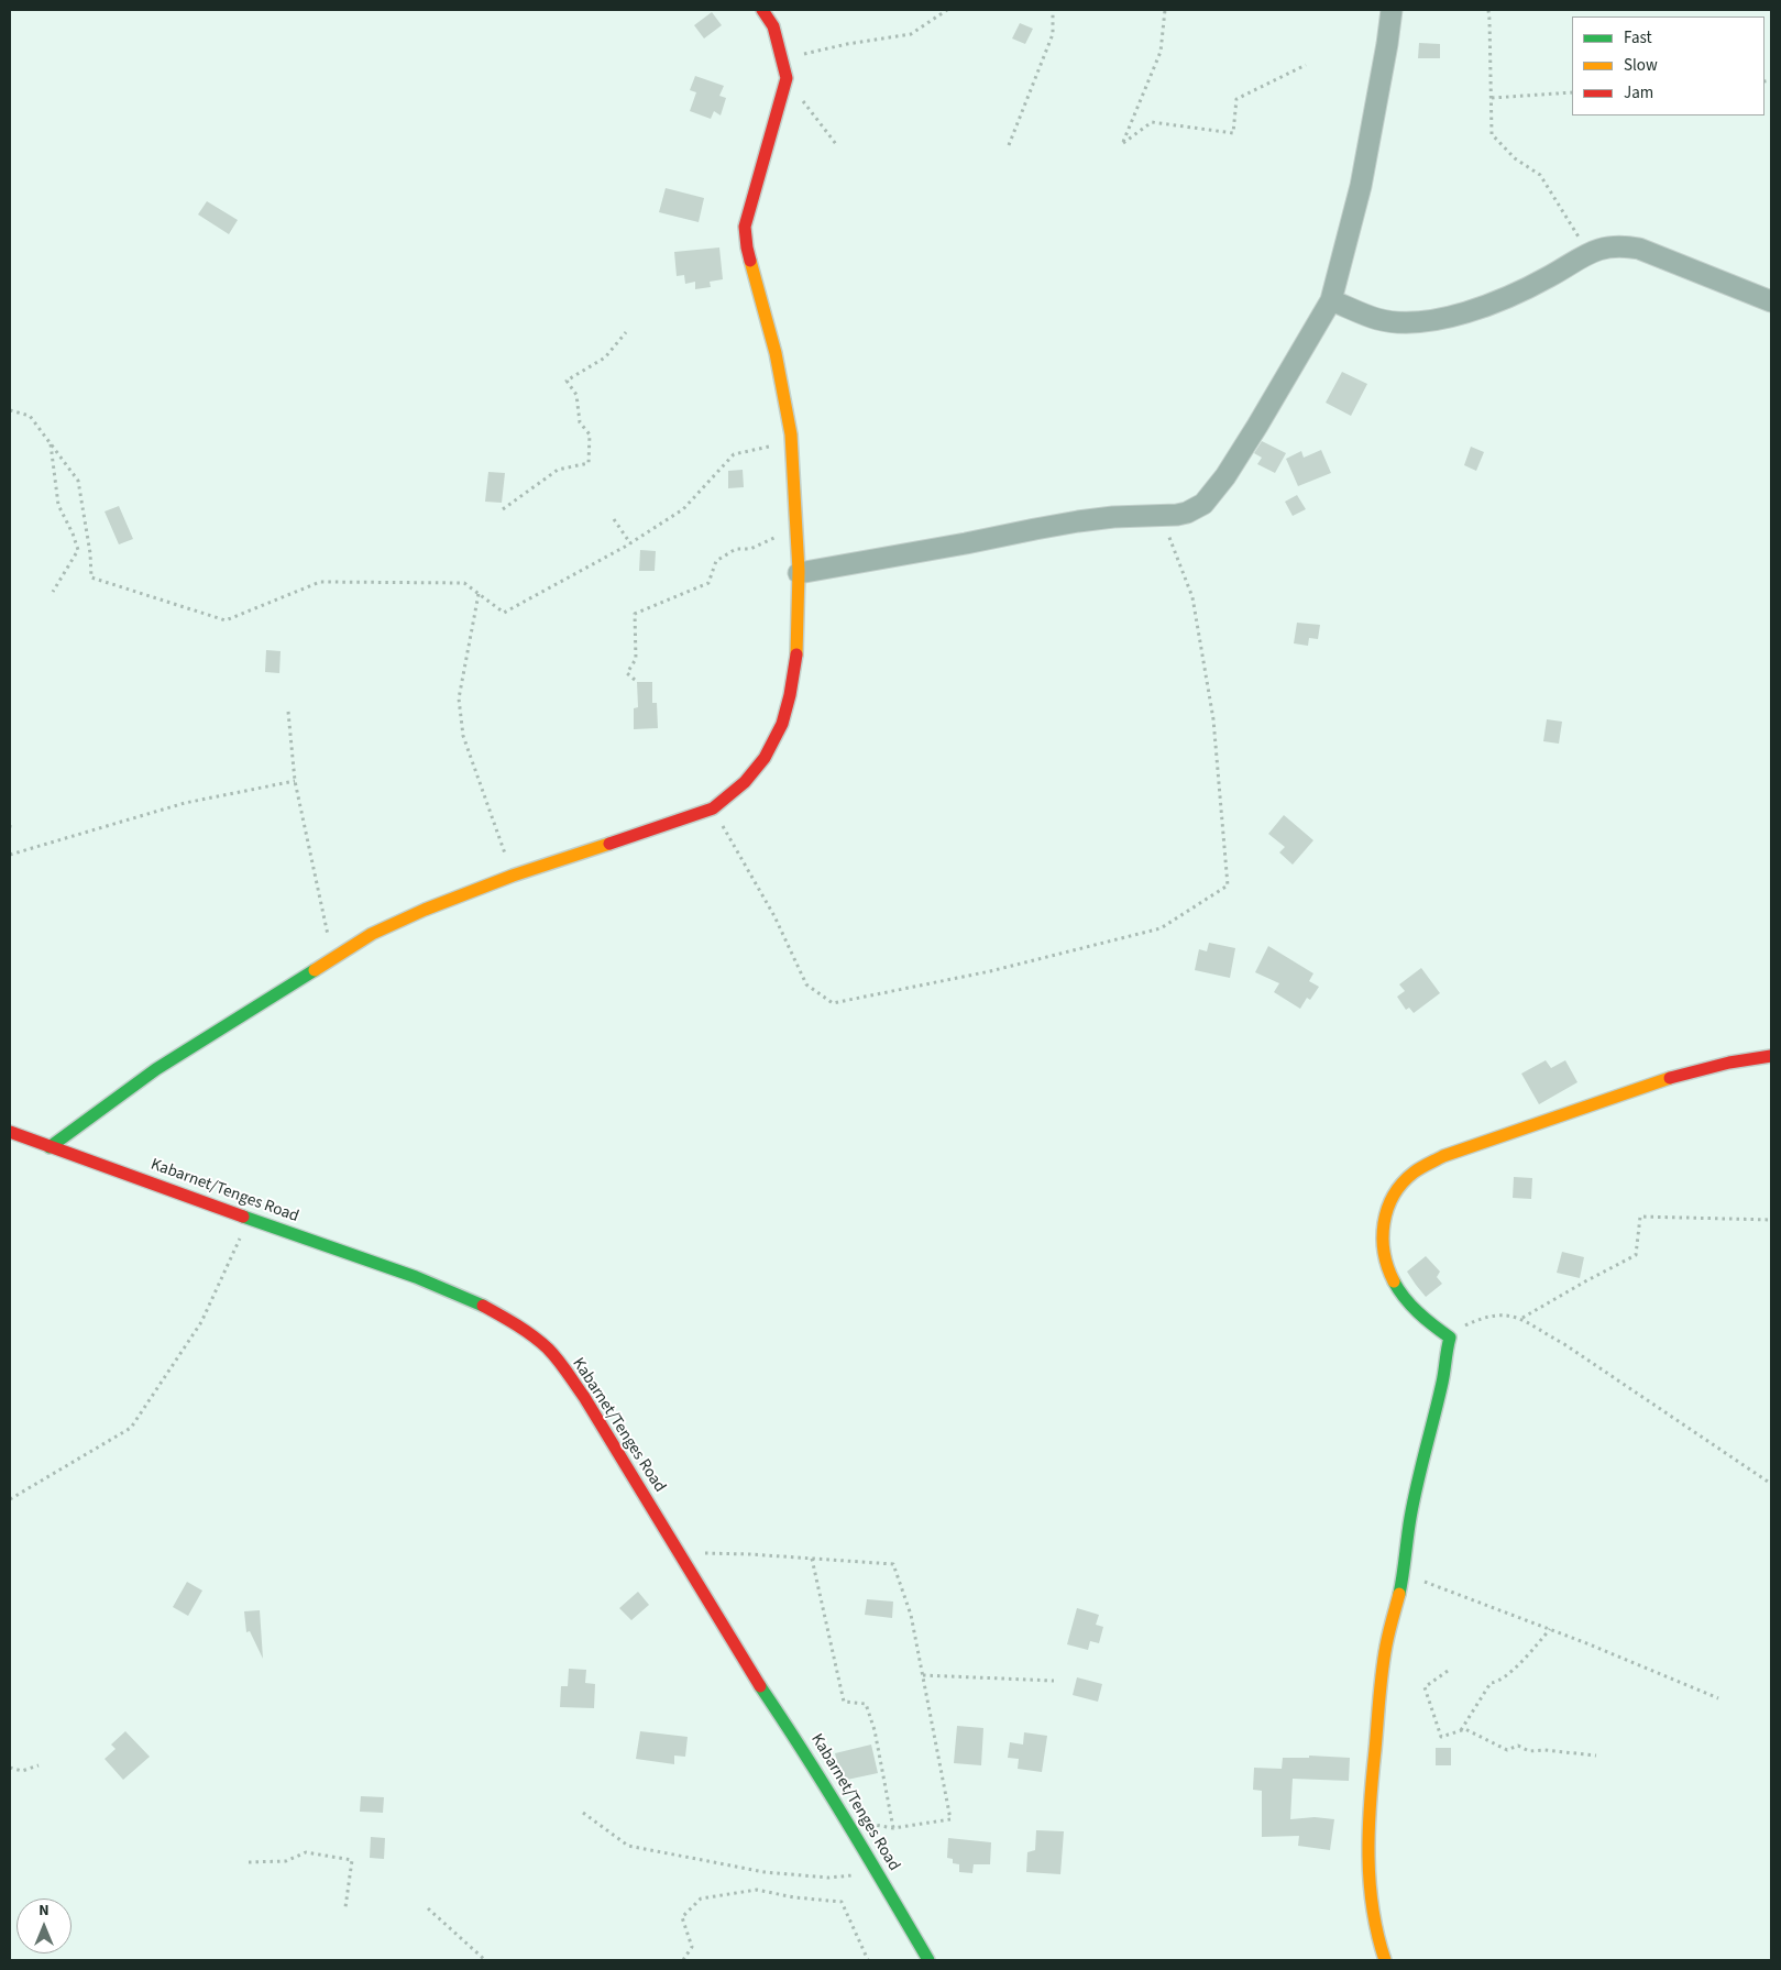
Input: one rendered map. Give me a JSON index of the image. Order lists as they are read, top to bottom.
{
  "streets": {
    "street": ["Kabarnet/Tenges Road"]
  },
  "legend": ["Fast", "Slow", "Jam"],
  "north": "top"
}
